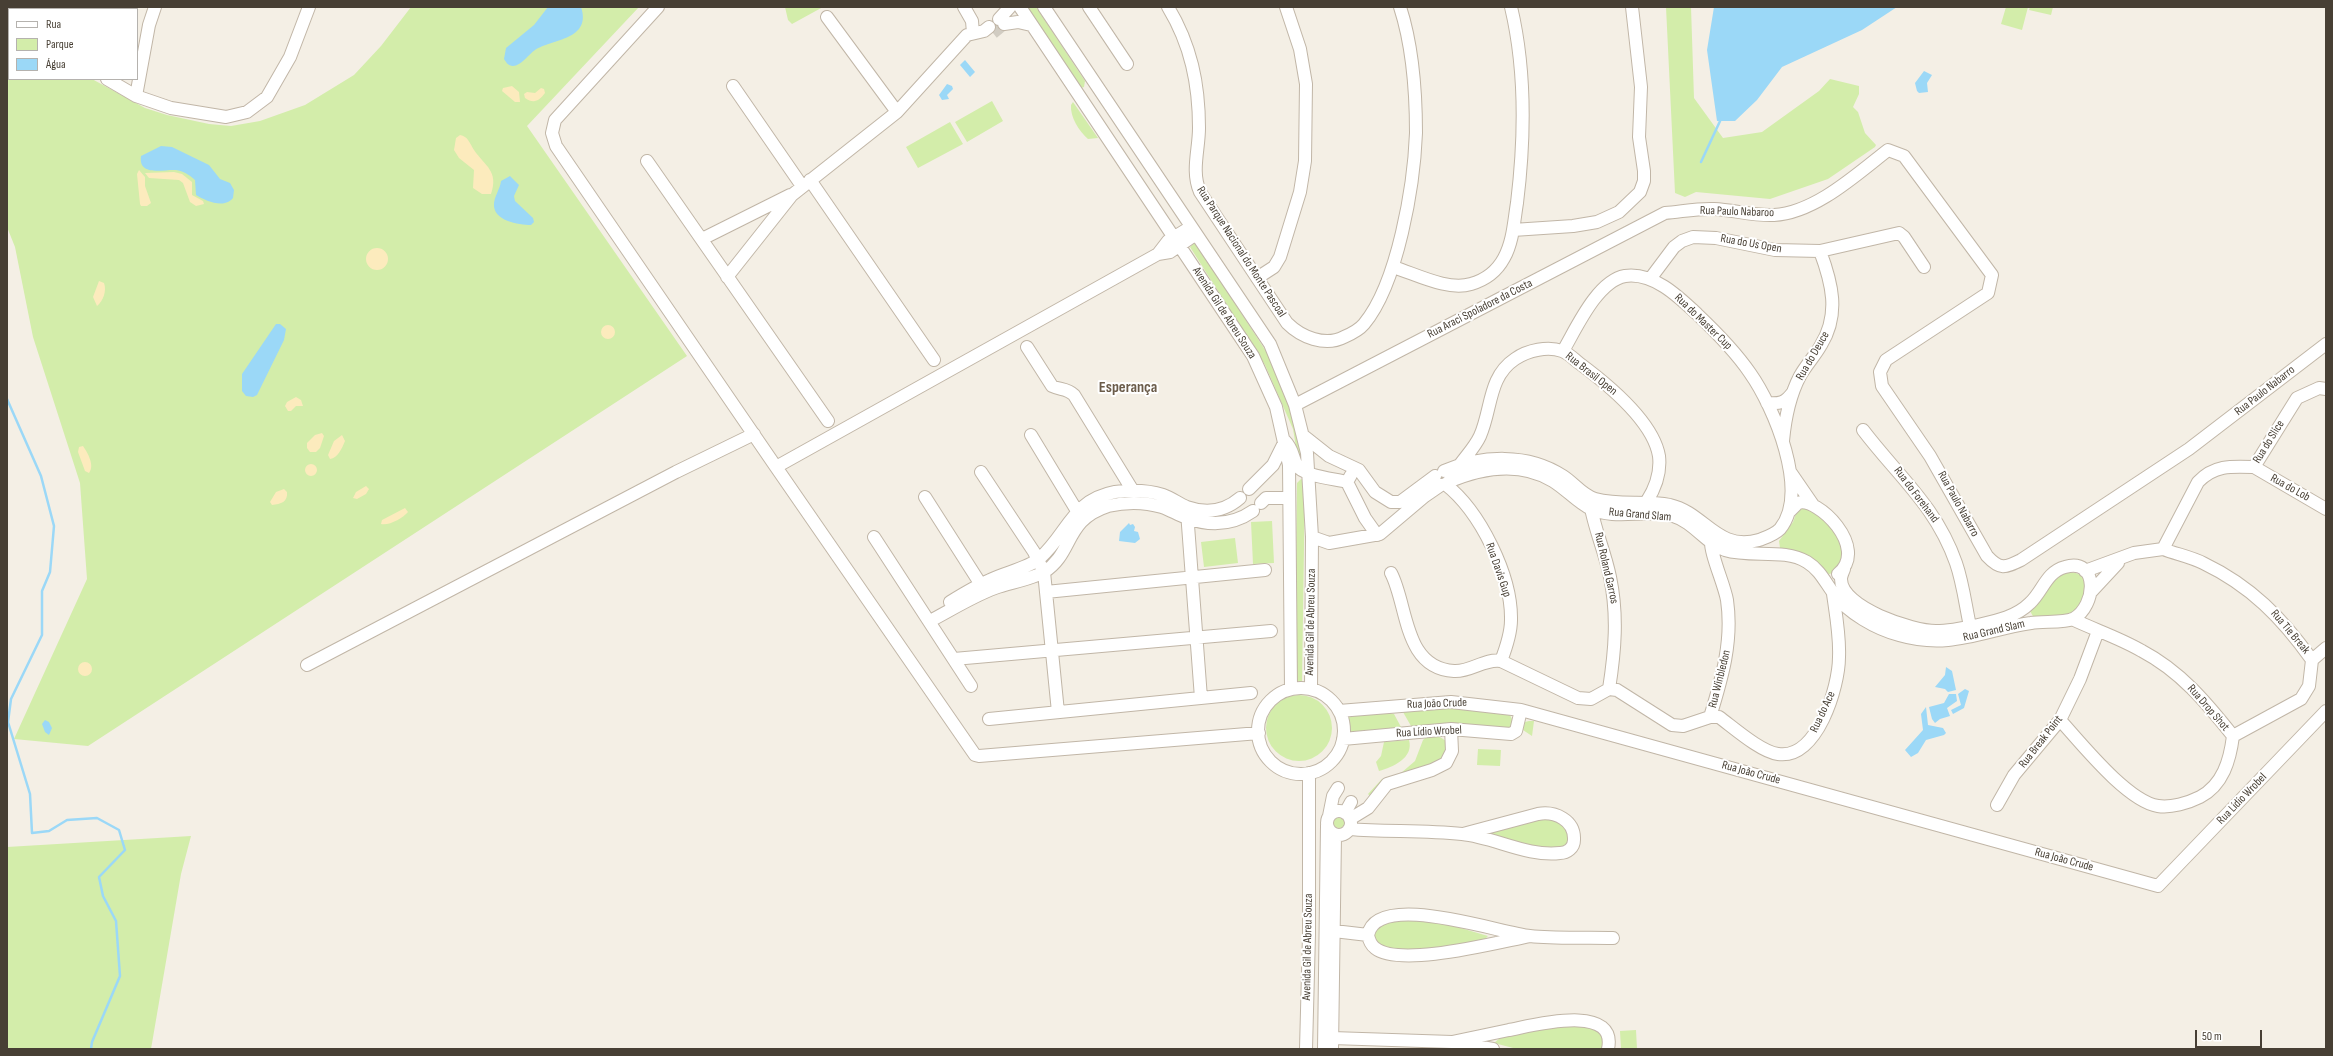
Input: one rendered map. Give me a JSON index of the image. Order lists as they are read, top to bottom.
{
  "streets": {
    "street": [
      "Rua Paulo Nabaroo",
      "Rua do Us Open",
      "Rua Parque Nacional do Monte Pascoal",
      "Rua Araci Spoladore da Costa",
      "Avenida Gil de Abreu Souza",
      "Rua do Master Cup",
      "Rua do Deuce",
      "Rua Brasil Open",
      "Rua Paulo Nabarro",
      "Rua do Slice",
      "Rua do Lob",
      "Rua do Forehand",
      "Rua Grand Slam",
      "Rua Roland Garros",
      "Rua Davis Gup",
      "Rua Tie Break",
      "Rua Winbledon",
      "Rua João Crude",
      "Rua Drop Shot",
      "Rua do Ace",
      "Rua Lídio Wrobel",
      "Rua Break Point"
    ]
  },
  "crossings": [
    ["Rua Paulo Nabaroo", "Rua Araci Spoladore da Costa"],
    ["Rua Paulo Nabaroo", "Rua Paulo Nabarro"],
    ["Rua do Us Open", "Rua do Master Cup"],
    ["Rua do Us Open", "Rua do Deuce"],
    ["Rua Araci Spoladore da Costa", "Avenida Gil de Abreu Souza"],
    ["Avenida Gil de Abreu Souza", "Rua Grand Slam"],
    ["Avenida Gil de Abreu Souza", "Rua João Crude"],
    ["Avenida Gil de Abreu Souza", "Rua Lídio Wrobel"],
    ["Rua do Master Cup", "Rua do Deuce"],
    ["Rua do Master Cup", "Rua Brasil Open"],
    ["Rua Brasil Open", "Rua Grand Slam"],
    ["Rua do Slice", "Rua do Lob"],
    ["Rua do Slice", "Rua Tie Break"],
    ["Rua do Forehand", "Rua Grand Slam"],
    ["Rua Grand Slam", "Rua Roland Garros"],
    ["Rua Grand Slam", "Rua Davis Gup"],
    ["Rua Grand Slam", "Rua Winbledon"],
    ["Rua Grand Slam", "Rua Drop Shot"],
    ["Rua Grand Slam", "Rua do Ace"],
    ["Rua Roland Garros", "Rua Winbledon"],
    ["Rua Tie Break", "Rua Drop Shot"],
    ["Rua Winbledon", "Rua do Ace"],
    ["Rua João Crude", "Rua Lídio Wrobel"],
    ["Rua Drop Shot", "Rua Break Point"]
  ],
  "districts": ["Esperança"],
  "legend": ["Rua", "Parque", "Água"],
  "scale_bar": "50 m"
}
